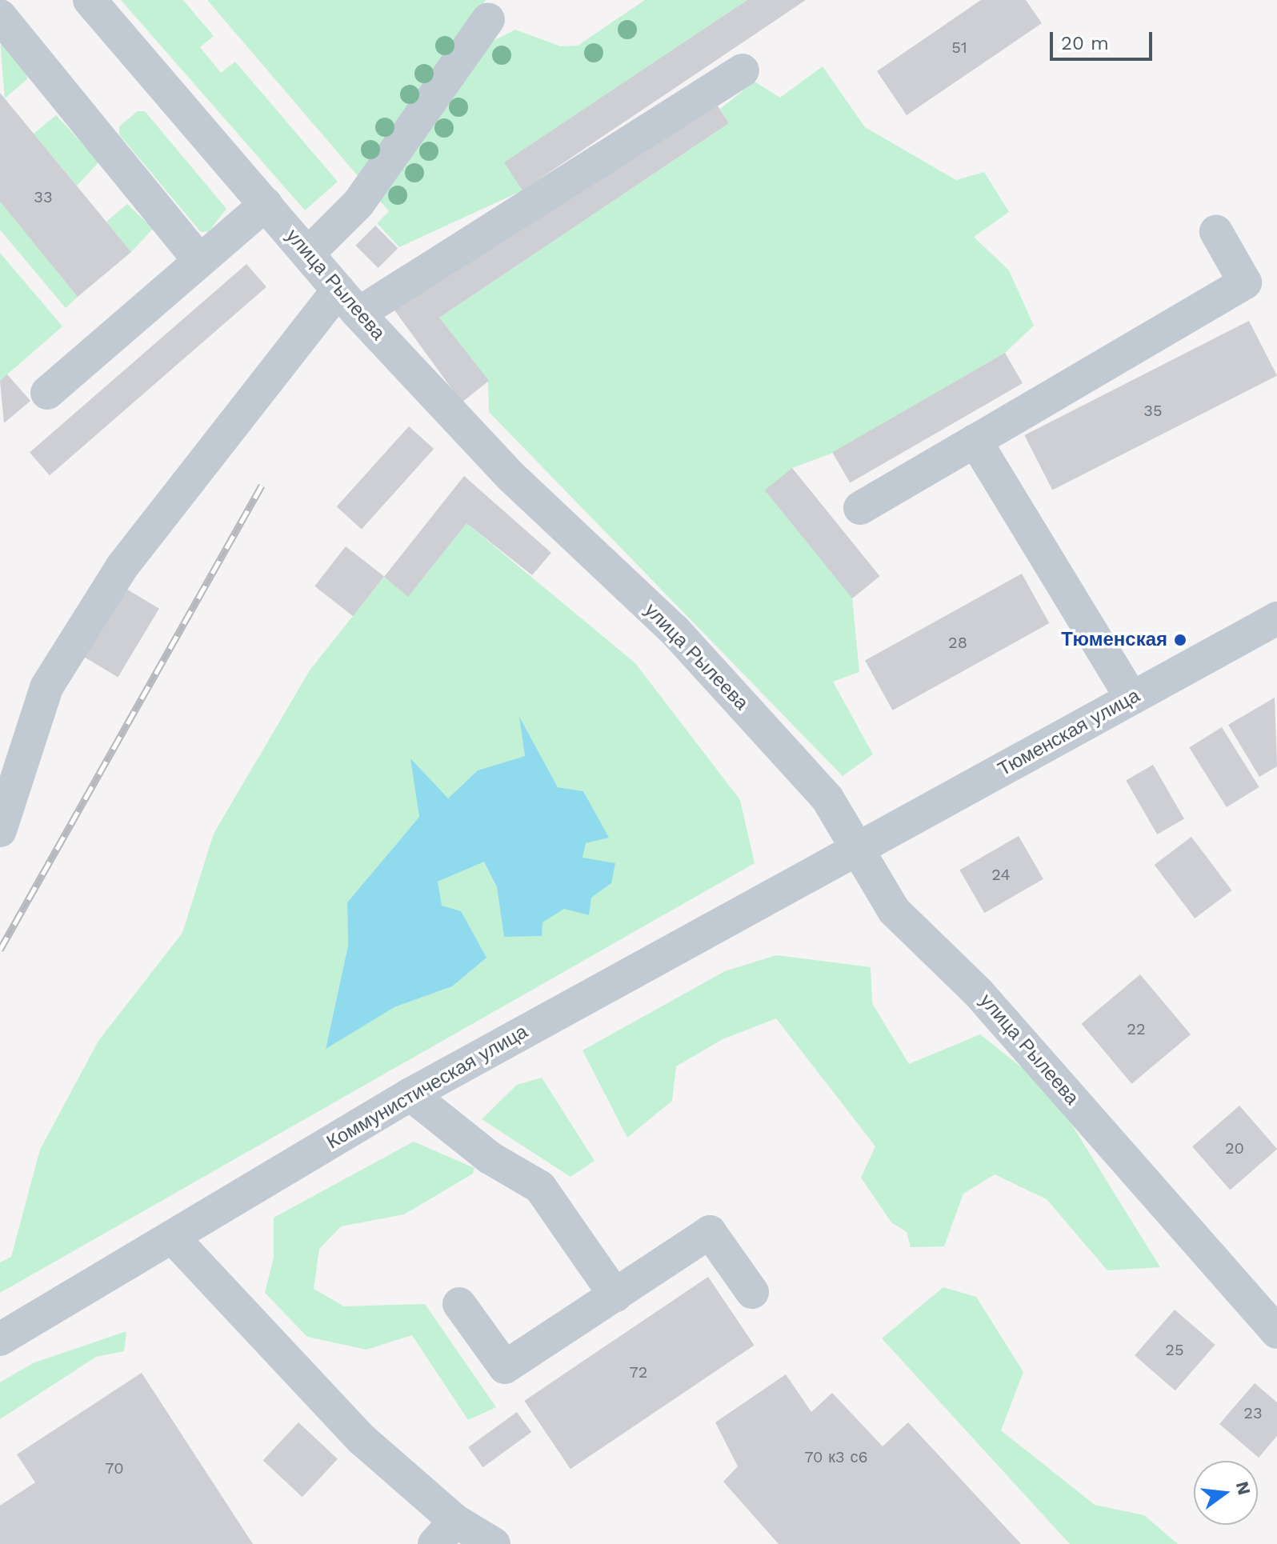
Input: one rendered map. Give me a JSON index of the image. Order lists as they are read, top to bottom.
{
  "streets": {
    "street": ["улица Рылеева", "Тюменская улица", "Коммунистическая улица"]
  },
  "crossings": [
    ["улица Рылеева", "Тюменская улица"],
    ["улица Рылеева", "Коммунистическая улица"],
    ["Тюменская улица", "Коммунистическая улица"]
  ],
  "places": ["Тюменская"],
  "house_numbers": [
    "51",
    "33",
    "35",
    "28",
    "24",
    "22",
    "20",
    "25",
    "72",
    "23",
    "70 к3 с6",
    "70"
  ],
  "scale_bar": "20 m",
  "north": "right"
}
